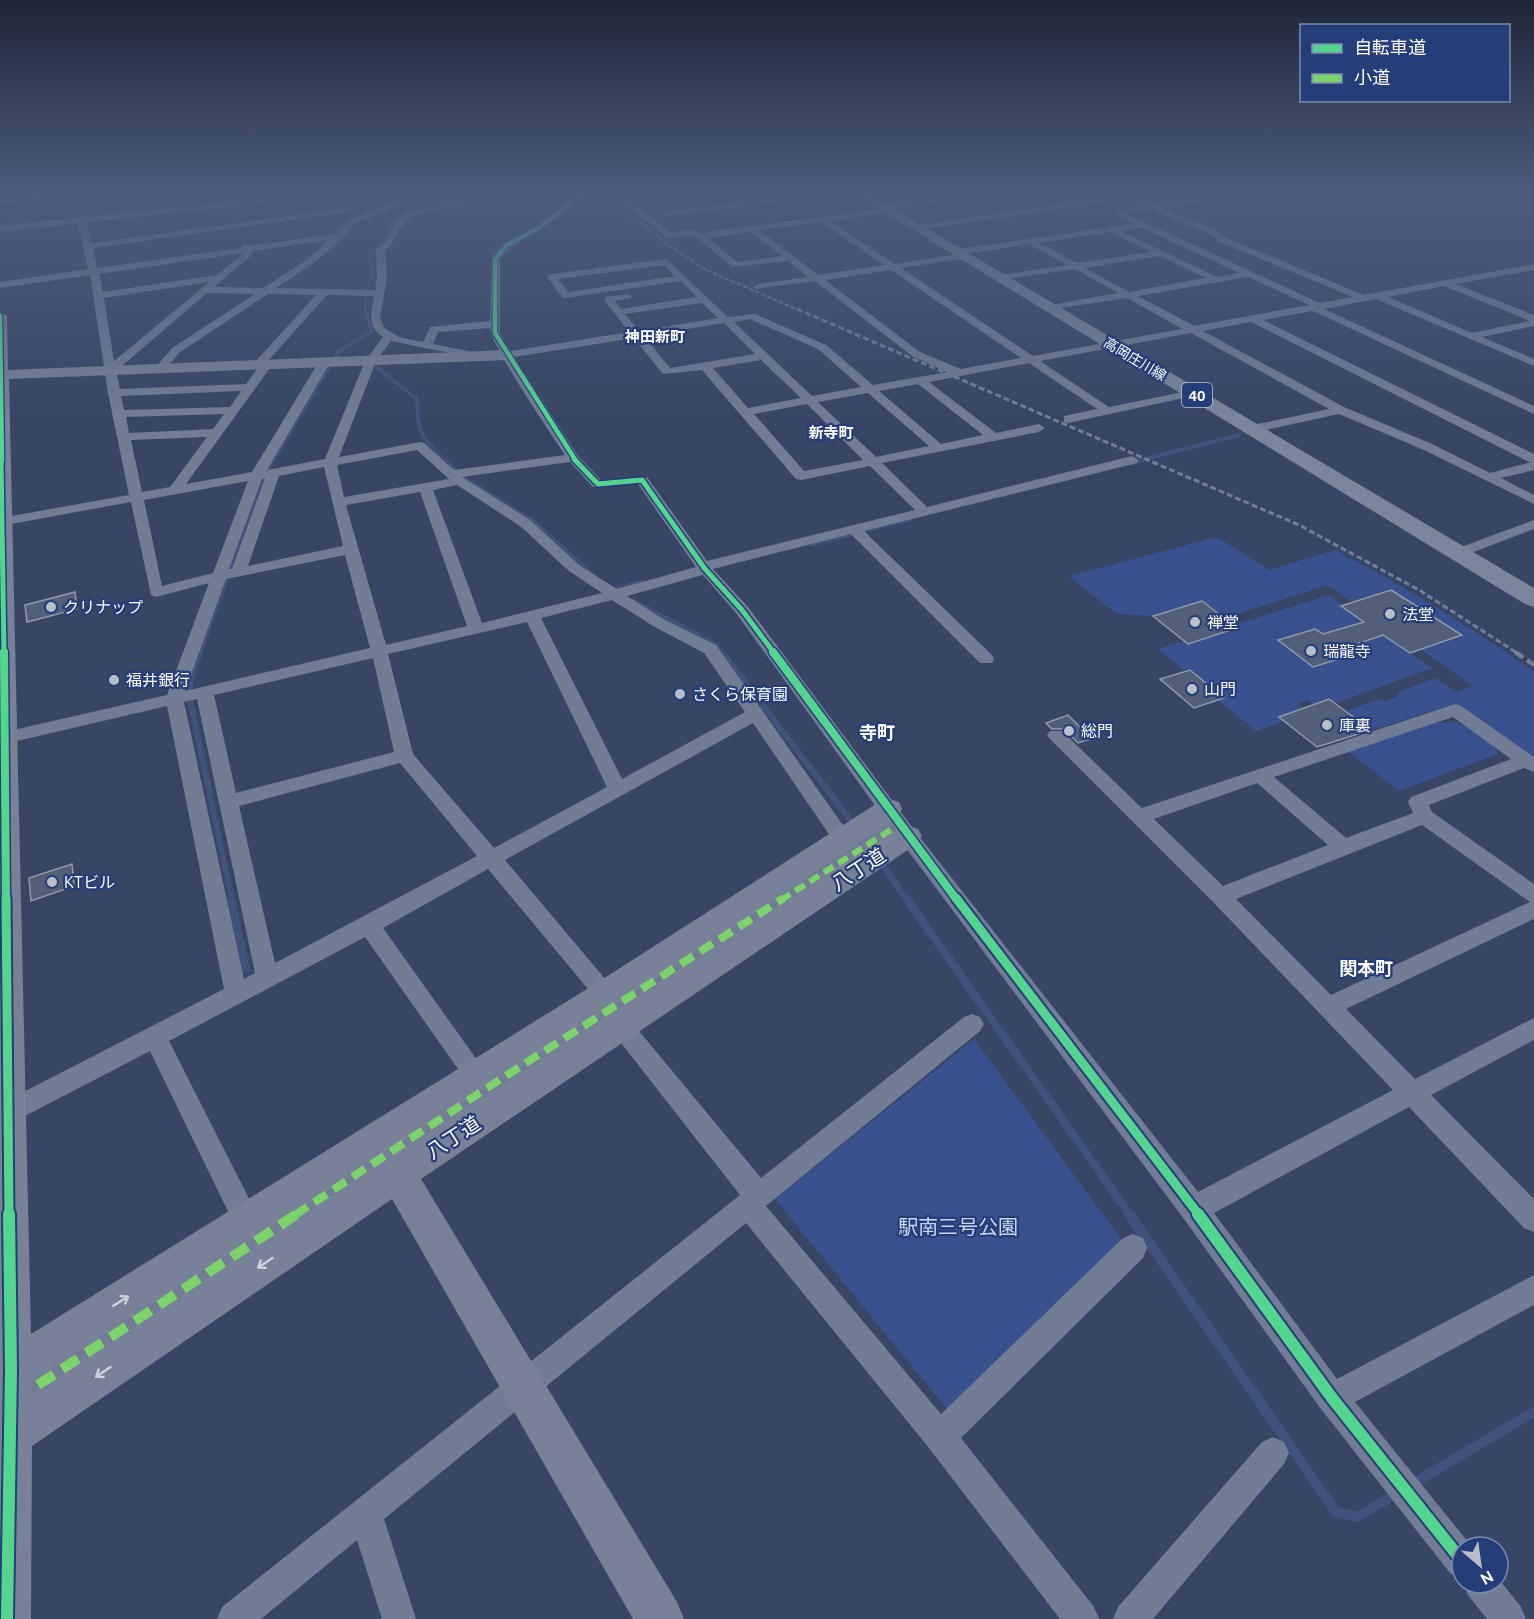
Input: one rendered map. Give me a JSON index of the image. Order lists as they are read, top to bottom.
{
  "streets": {
    "main road": ["高岡庄川線", "40"],
    "street": ["八丁道"]
  },
  "districts": [
    "神田新町",
    "新寺町",
    "寺町",
    "関本町"
  ],
  "parks": ["駅南三号公園"],
  "places": [
    "クリナップ",
    "法堂",
    "禅堂",
    "瑞龍寺",
    "福井銀行",
    "山門",
    "さくら保育園",
    "庫裏",
    "総門",
    "KTビル"
  ],
  "legend": ["自転車道", "小道"],
  "north": "bottom right"
}
